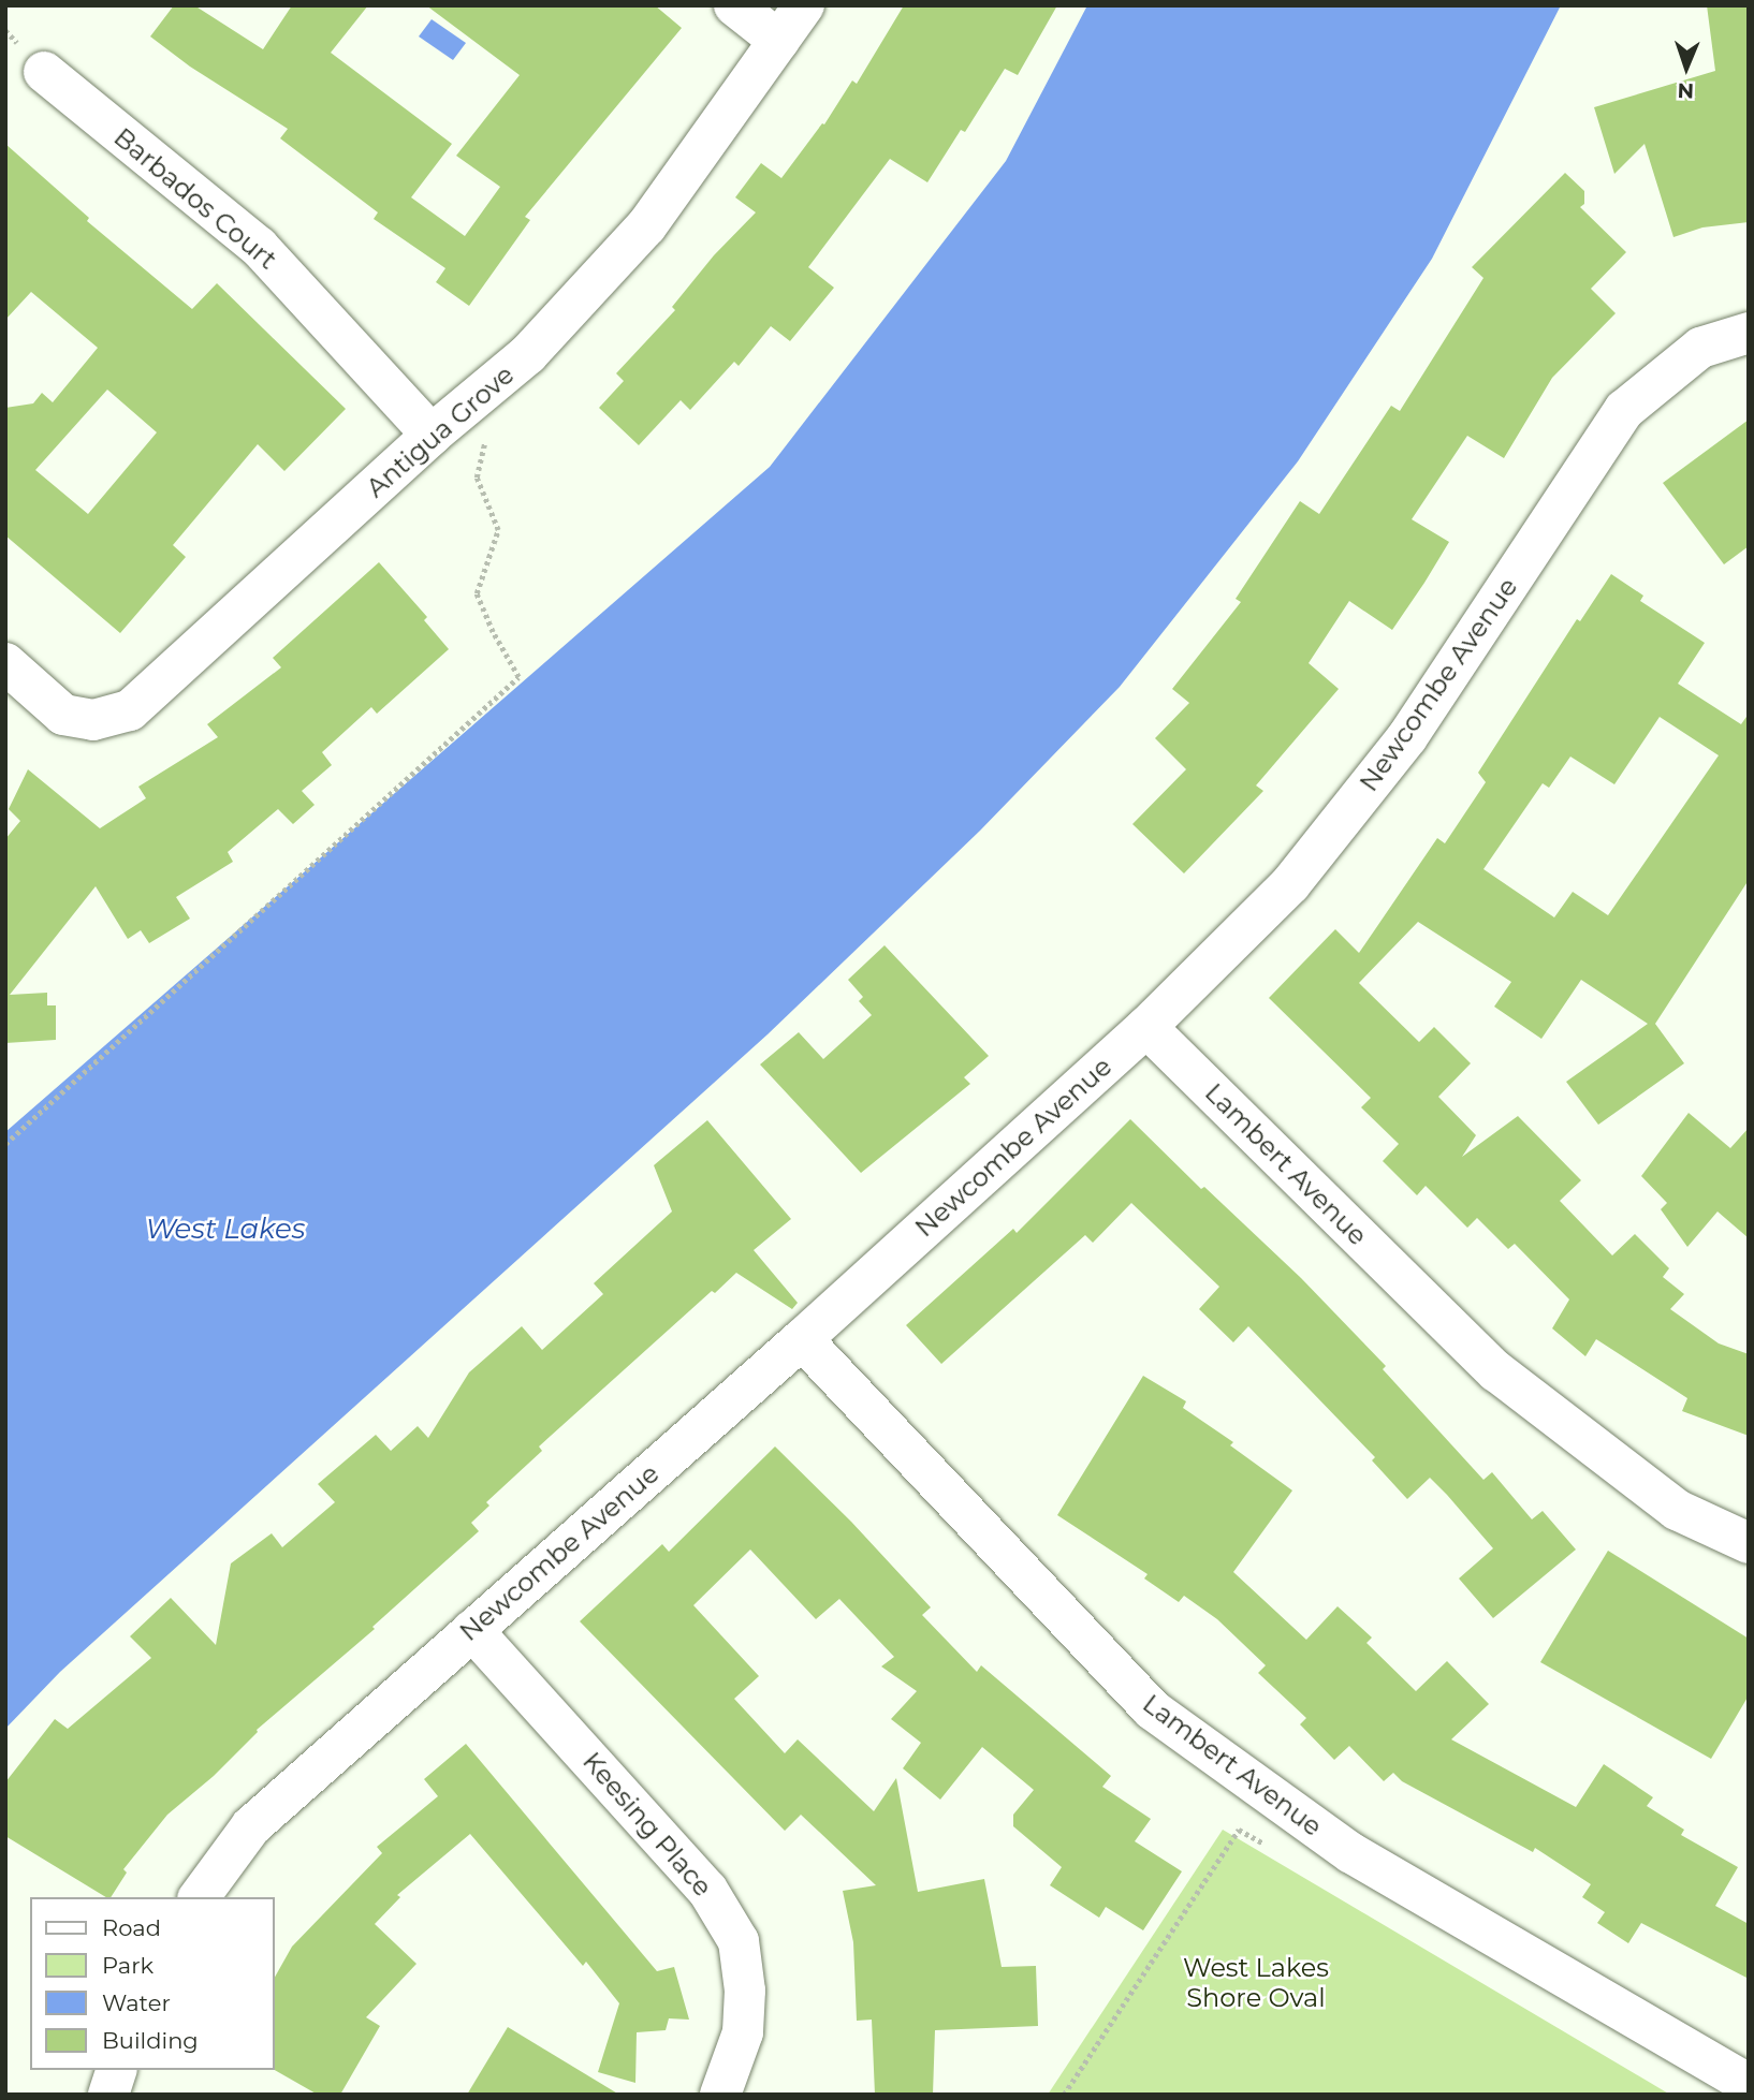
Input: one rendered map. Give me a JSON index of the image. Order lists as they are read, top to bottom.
{
  "streets": {
    "street": [
      "Barbados Court",
      "Antigua Grove",
      "Newcombe Avenue",
      "Lambert Avenue",
      "Keesing Place"
    ]
  },
  "crossings": [
    ["Barbados Court", "Antigua Grove"],
    ["Newcombe Avenue", "Lambert Avenue"],
    ["Newcombe Avenue", "Keesing Place"]
  ],
  "water": ["West Lakes"],
  "parks": ["West Lakes Shore Oval"],
  "legend": [
    "Road",
    "Park",
    "Water",
    "Building"
  ],
  "north": "bottom"
}
